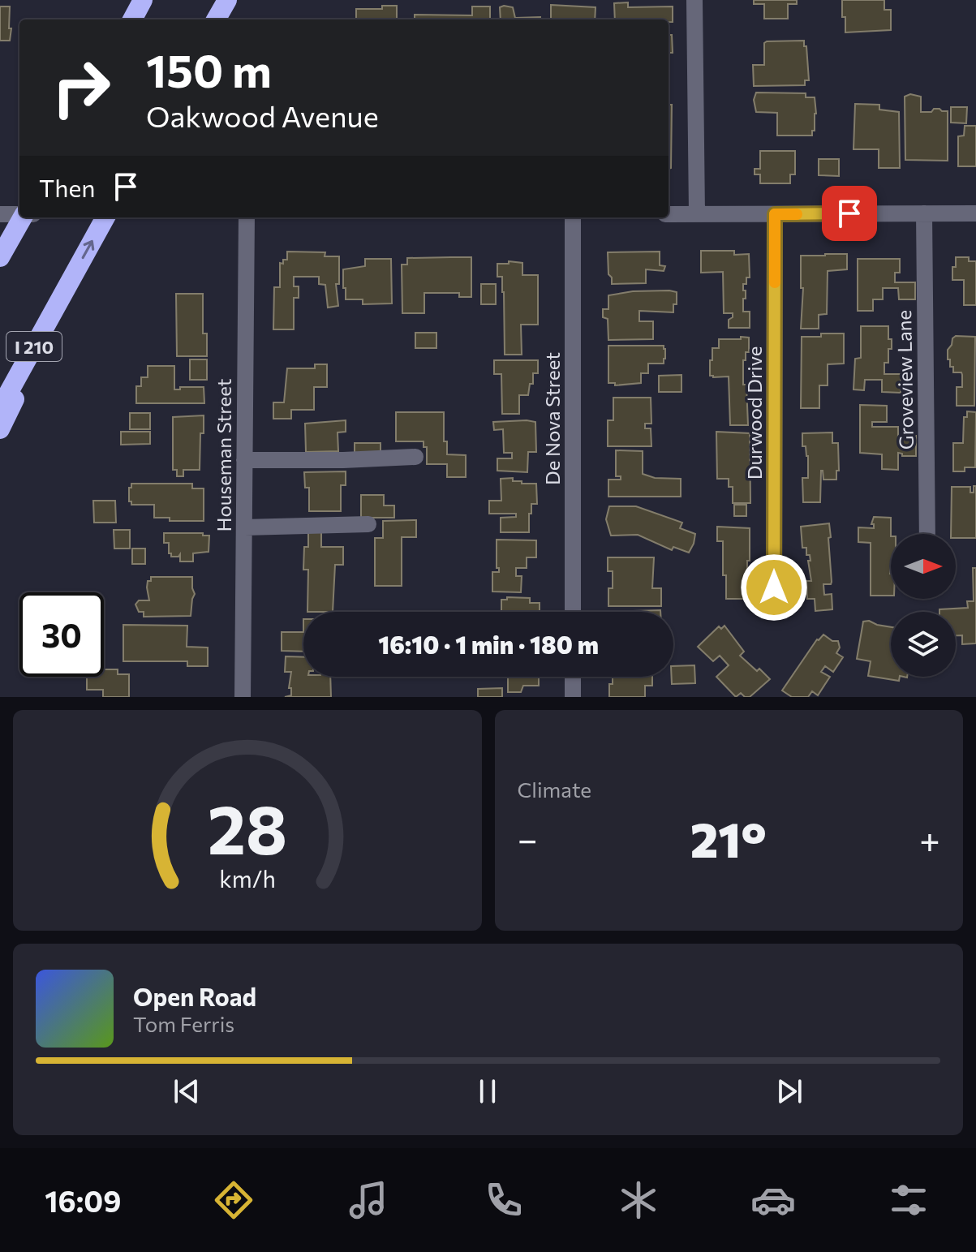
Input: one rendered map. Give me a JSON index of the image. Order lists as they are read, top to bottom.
{
  "streets": {
    "highway": ["I 210"],
    "street": [
      "Groveview Lane",
      "Durwood Drive",
      "De Nova Street",
      "Houseman Street"
    ]
  },
  "north": "right",
  "page": {
    "turn": ["150 m", "Oakwood Avenue"],
    "then": "Then",
    "limit": "30",
    "trip": "16:10 · 1 min · 180 m",
    "tile": "Climate",
    "heat": ["−", "21°", "+"],
    "song": ["Open Road", "Tom Ferris"],
    "tabs": "16:09",
    "gauge": ["28", "km/h"]
  }
}
